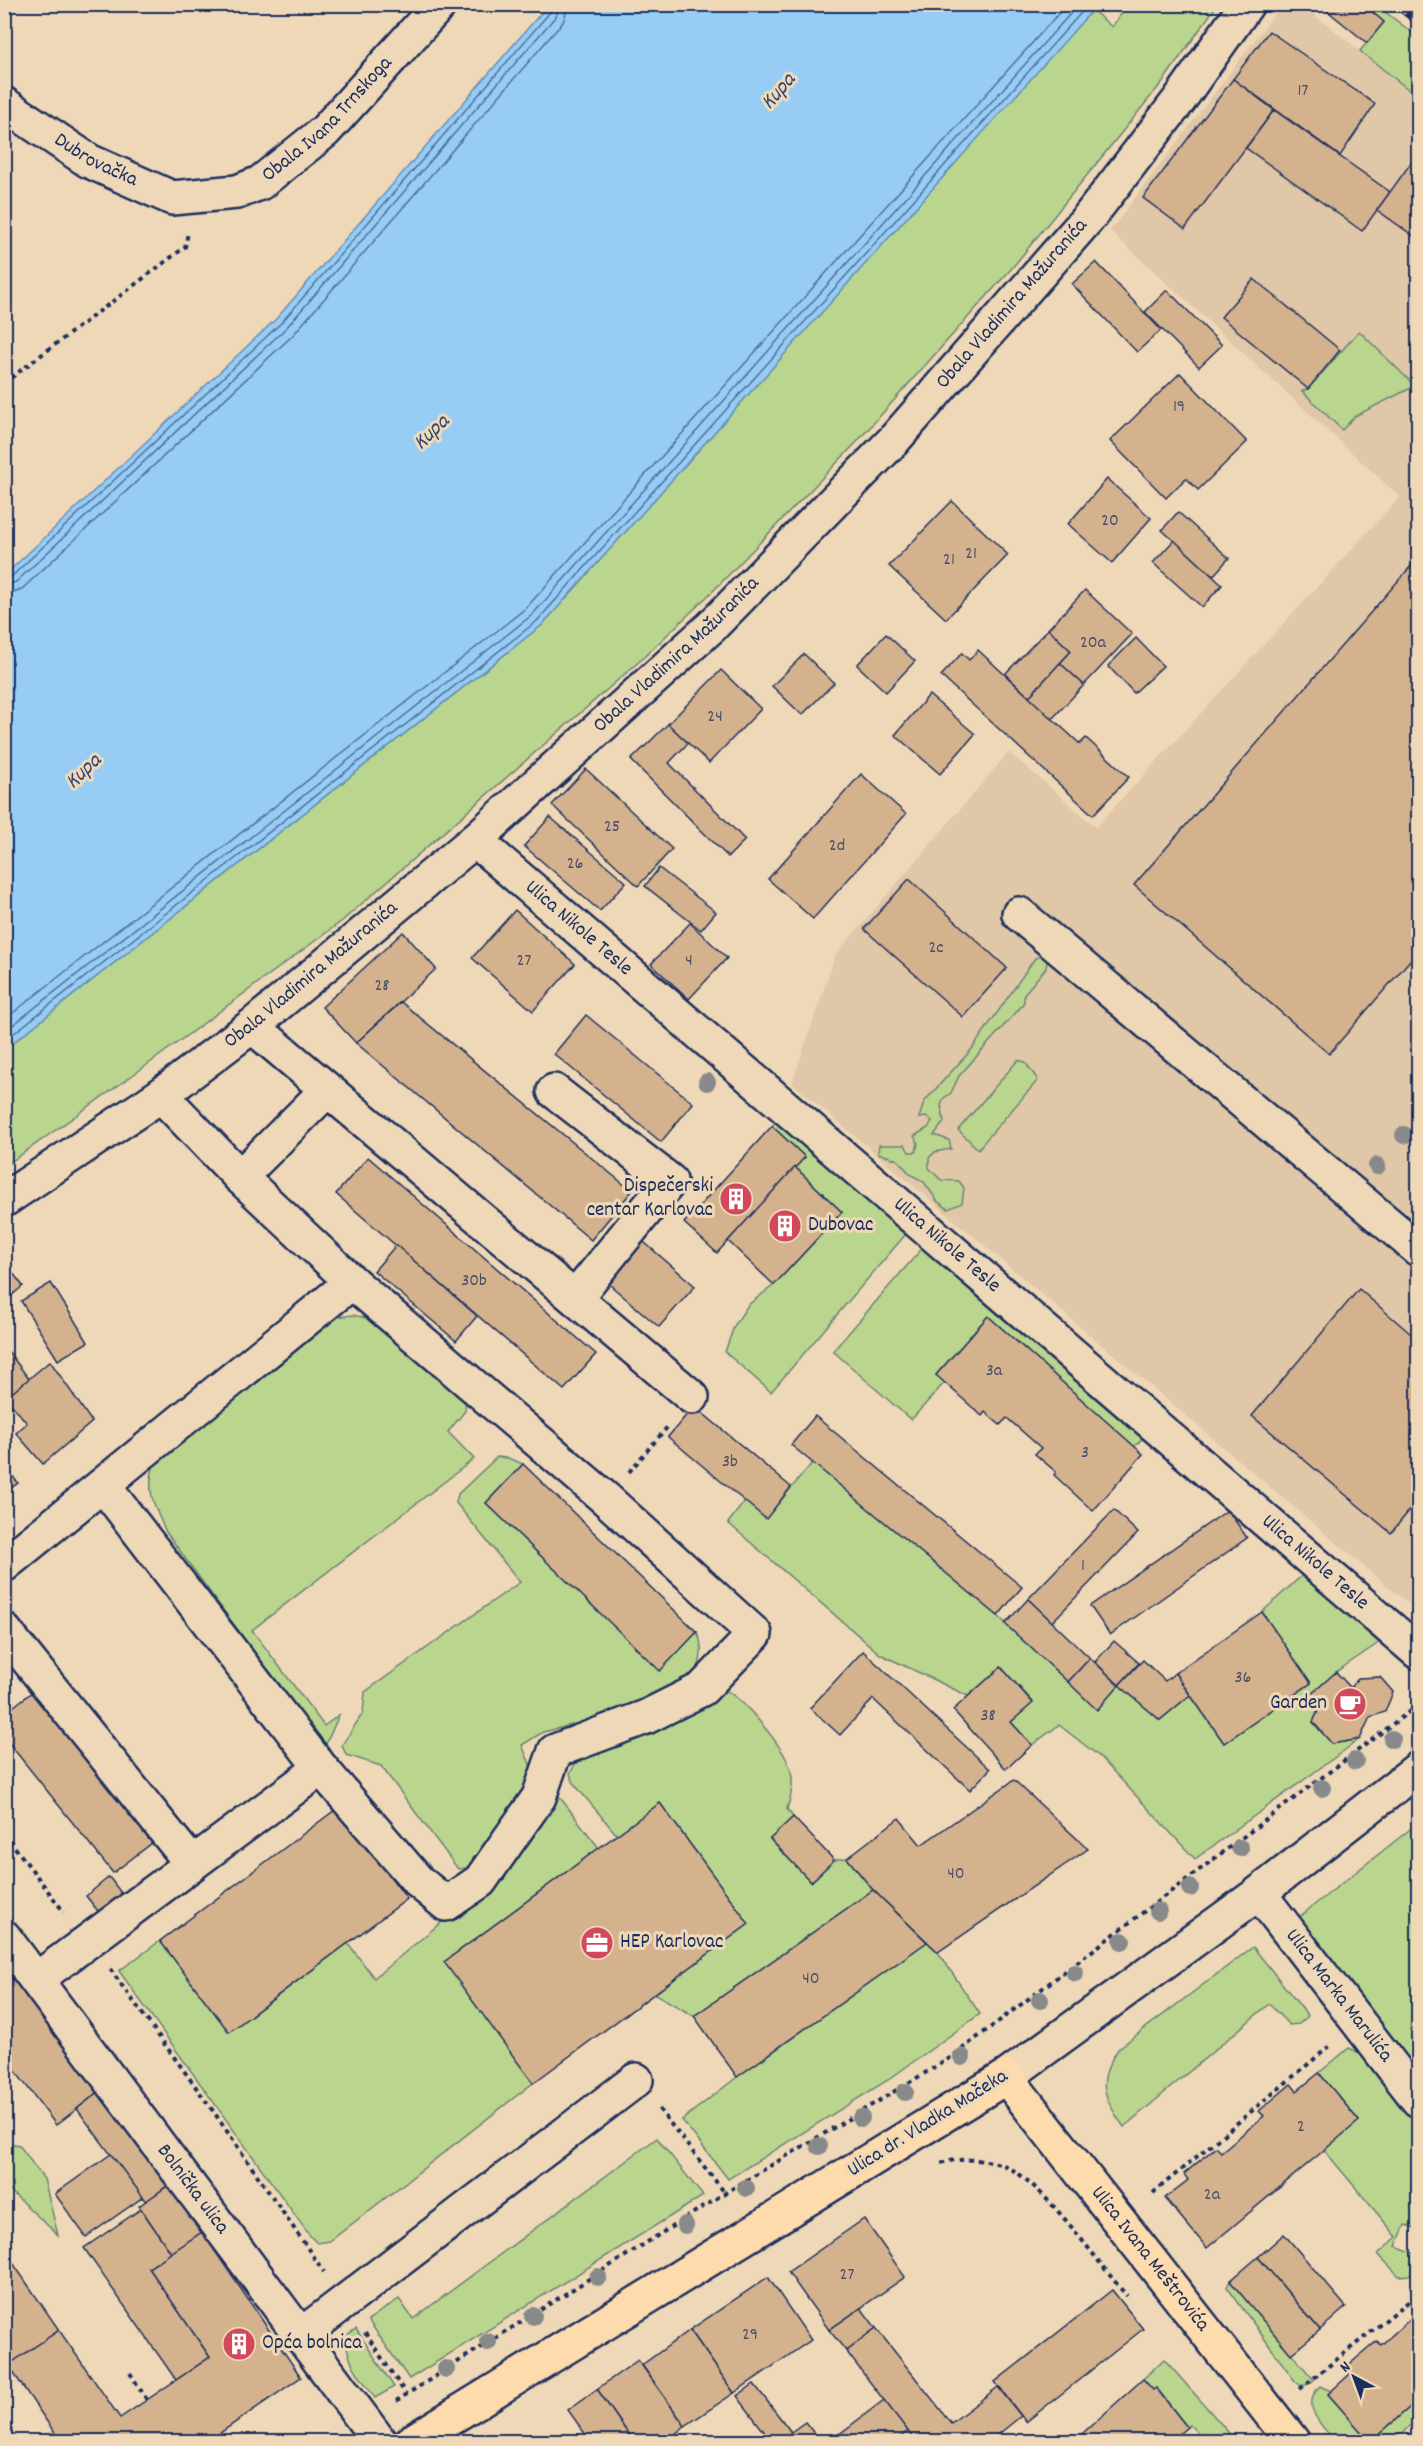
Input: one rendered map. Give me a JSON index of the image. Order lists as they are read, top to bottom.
{
  "streets": {
    "main road": ["Ulica dr. Vladka Mačeka", "Ulica Ivana Meštrovića"],
    "street": [
      "Obala Ivana Trnskoga",
      "Dubrovačka",
      "Obala Vladimira Mažuranića",
      "Ulica Nikole Tesle",
      "Ulica Marka Marulića",
      "Bolnička ulica"
    ]
  },
  "crossings": [
    ["Obala Ivana Trnskoga", "Dubrovačka"],
    ["Obala Vladimira Mažuranića", "Ulica Nikole Tesle"],
    ["Ulica Marka Marulića", "Ulica dr. Vladka Mačeka"],
    ["Ulica dr. Vladka Mačeka", "Ulica Ivana Meštrovića"]
  ],
  "water": ["Kupa"],
  "places": {
    "building": ["Dispečerski centar Karlovac", "Dubovac", "Opća bolnica"],
    "cafe": ["Garden"],
    "office": ["HEP Karlovac"]
  },
  "house_numbers": [
    "17",
    "19",
    "20",
    "21",
    "21",
    "20a",
    "24",
    "25",
    "2d",
    "26",
    "2c",
    "27",
    "4",
    "28",
    "30b",
    "3a",
    "3",
    "3b",
    "1",
    "36",
    "38",
    "40",
    "40",
    "2",
    "2a",
    "27",
    "29"
  ],
  "north": "top left"
}
